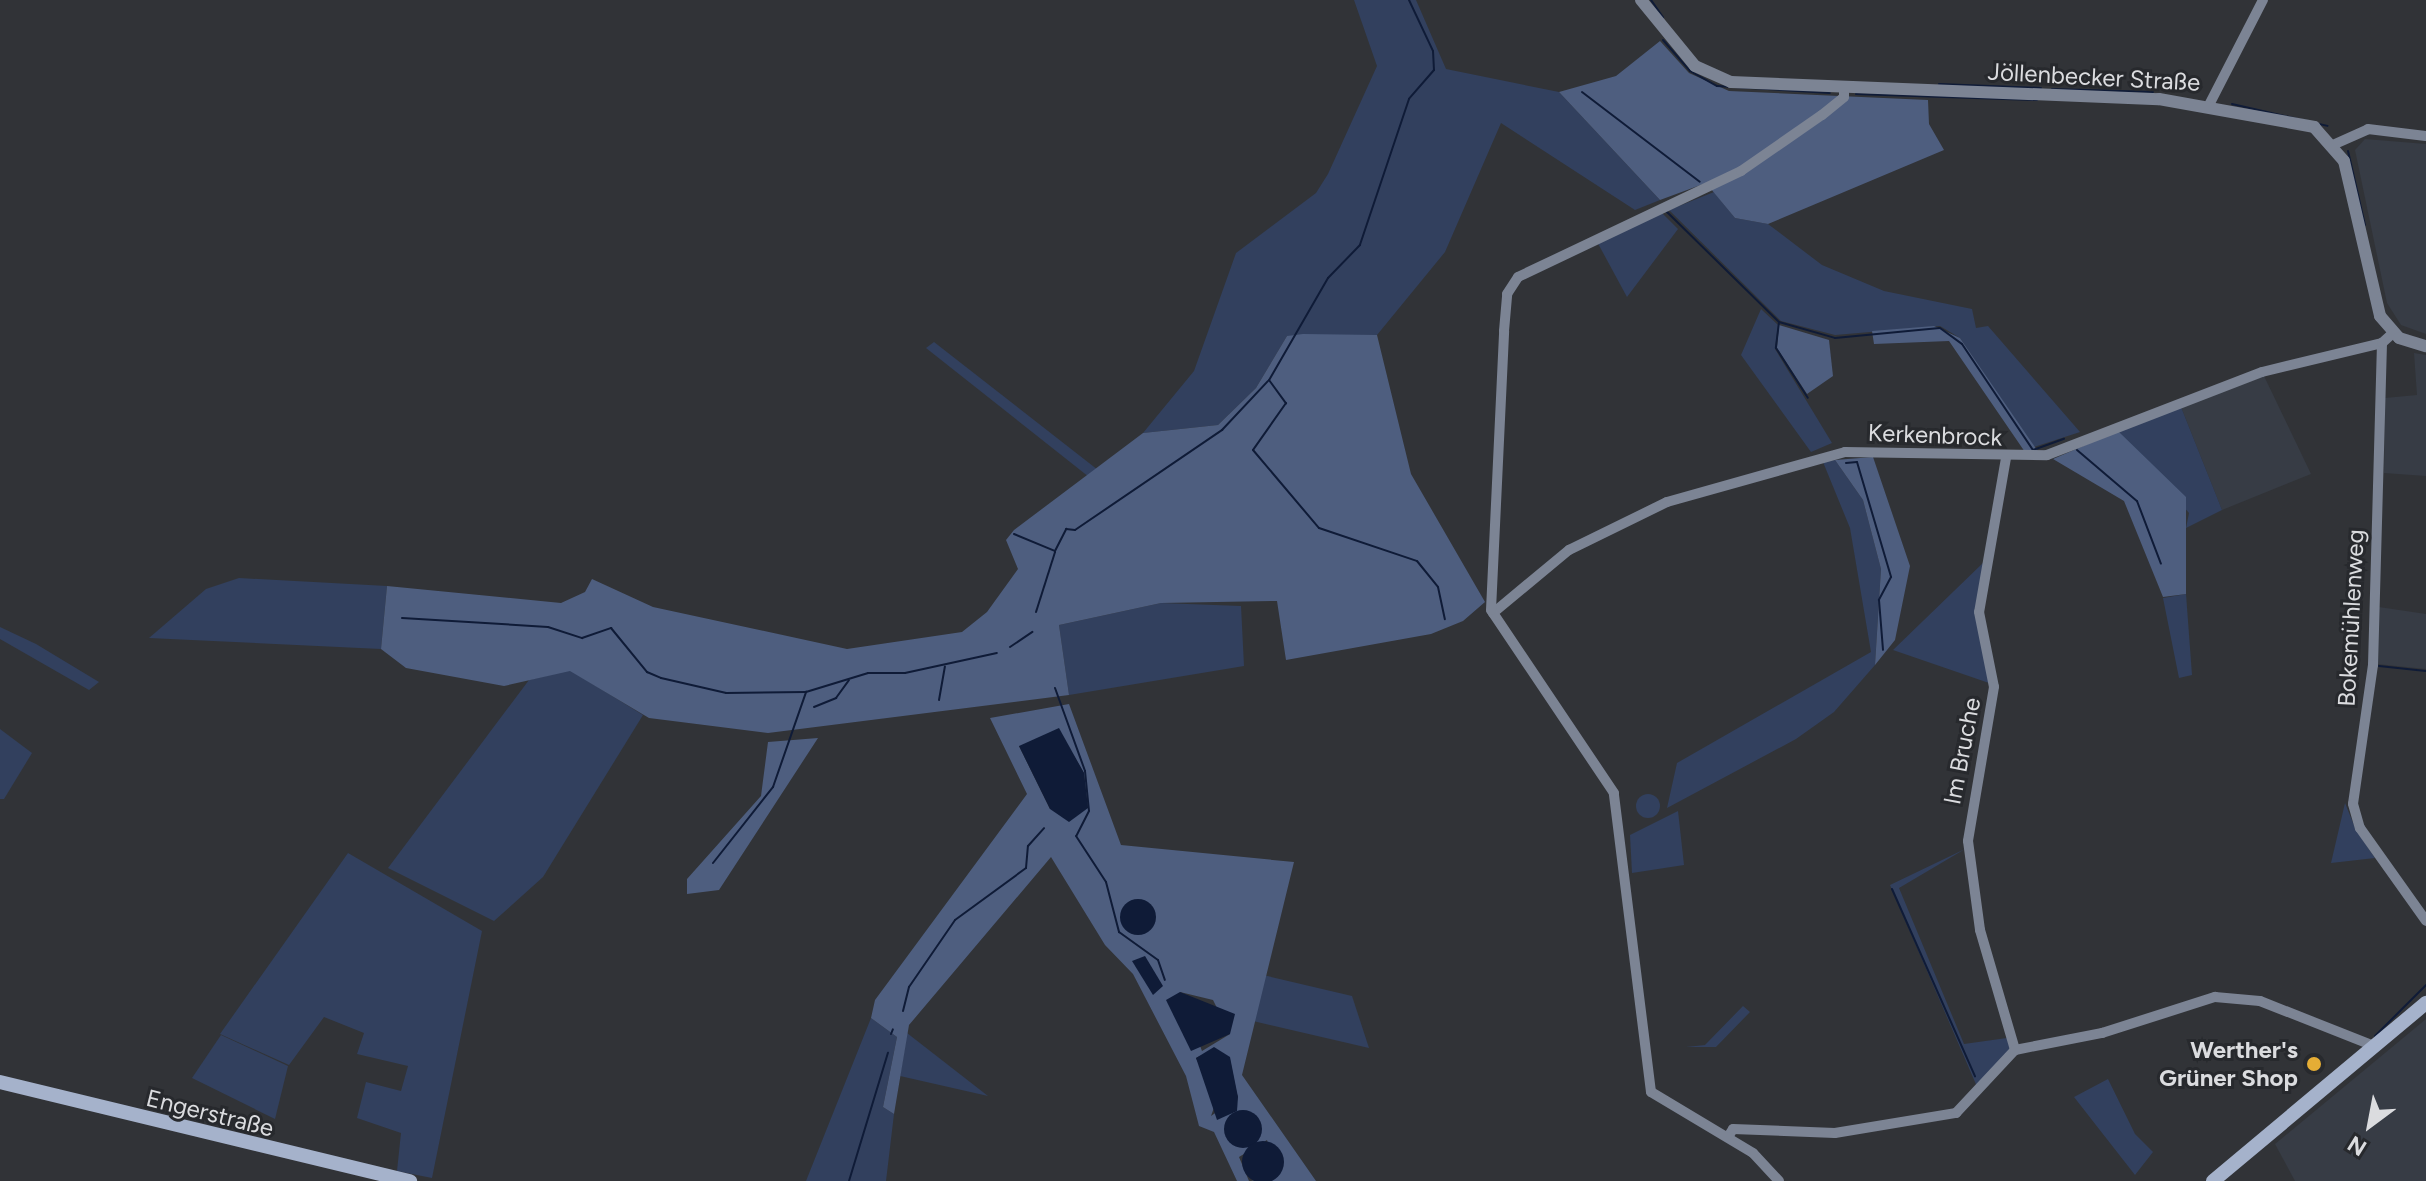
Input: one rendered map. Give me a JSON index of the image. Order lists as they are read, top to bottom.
{
  "streets": {
    "main road": ["Engerstraße"],
    "street": [
      "Jöllenbecker Straße",
      "Kerkenbrock",
      "Bokemühlenweg",
      "Im Bruche"
    ]
  },
  "crossings": [
    ["Kerkenbrock", "Bokemühlenweg"],
    ["Kerkenbrock", "Im Bruche"]
  ],
  "places": ["Werther's Grüner Shop"],
  "north": "bottom left"
}
